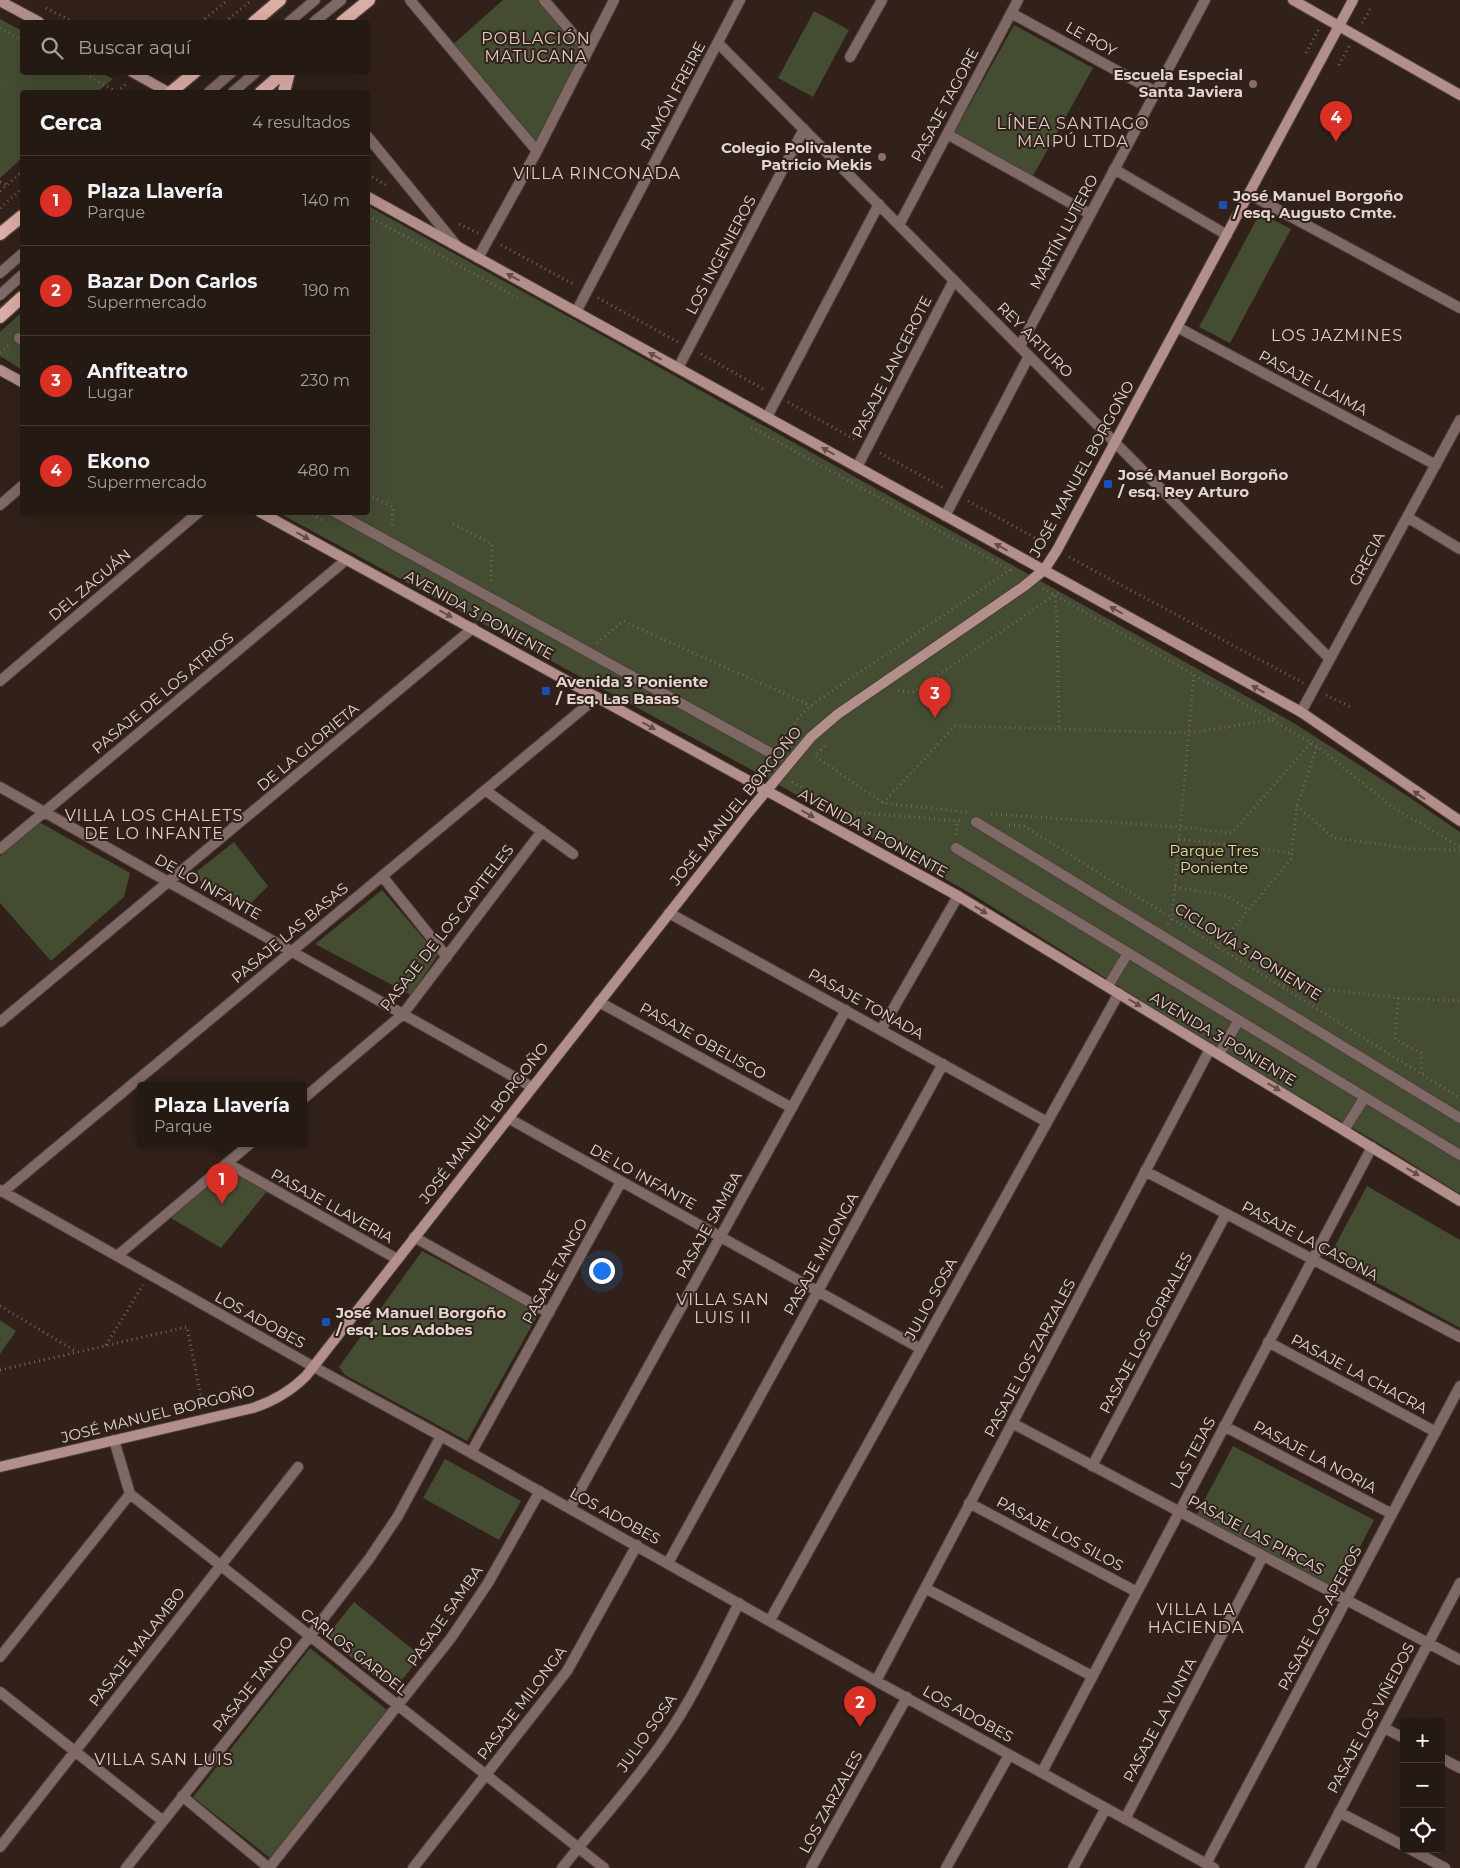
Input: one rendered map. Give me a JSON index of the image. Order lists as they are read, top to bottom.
{
  "streets": {
    "main road": ["JOSÉ MANUEL BORGOÑO", "AVENIDA 3 PONIENTE"],
    "street": [
      "LE ROY",
      "RAMÓN FREIRE",
      "PASAJE TAGORE",
      "MARTÍN LUTERO",
      "LOS INGENIEROS",
      "REY ARTURO",
      "PASAJE LANCEROTE",
      "PASAJE LLAIMA",
      "GRECIA",
      "DEL ZAGUÁN",
      "PASAJE DE LOS ATRIOS",
      "DE LA GLORIETA",
      "DE LO INFANTE",
      "PASAJE DE LOS CAPITELES",
      "PASAJE LAS BASAS",
      "PASAJE TONADA",
      "PASAJE OBELISCO",
      "PASAJE LLAVERIA",
      "PASAJE SAMBA",
      "PASAJE LA CASONA",
      "PASAJE MILONGA",
      "PASAJE TANGO",
      "JULIO SOSA",
      "LOS ADOBES",
      "PASAJE LOS CORRALES",
      "PASAJE LOS ZARZALES",
      "PASAJE LA CHACRA",
      "LAS TEJAS",
      "PASAJE LA NORIA",
      "PASAJE LOS SILOS",
      "PASAJE LAS PIRCAS",
      "PASAJE LOS APEROS",
      "PASAJE MALAMBO",
      "CARLOS GARDEL",
      "PASAJE LOS VIÑEDOS",
      "PASAJE LA YUNTA",
      "LOS ZARZALES"
    ],
    "path": ["CICLOVÍA 3 PONIENTE"]
  },
  "crossings": [
    ["LE ROY", "PASAJE TAGORE"],
    ["LE ROY", "MARTÍN LUTERO"],
    ["RAMÓN FREIRE", "REY ARTURO"],
    ["PASAJE TAGORE", "REY ARTURO"],
    ["MARTÍN LUTERO", "REY ARTURO"],
    ["LOS INGENIEROS", "REY ARTURO"],
    ["REY ARTURO", "PASAJE LANCEROTE"],
    ["REY ARTURO", "JOSÉ MANUEL BORGOÑO"],
    ["REY ARTURO", "GRECIA"],
    ["PASAJE LLAIMA", "JOSÉ MANUEL BORGOÑO"],
    ["PASAJE LLAIMA", "GRECIA"],
    ["JOSÉ MANUEL BORGOÑO", "AVENIDA 3 PONIENTE"],
    ["JOSÉ MANUEL BORGOÑO", "DE LO INFANTE"],
    ["JOSÉ MANUEL BORGOÑO", "PASAJE TONADA"],
    ["JOSÉ MANUEL BORGOÑO", "PASAJE OBELISCO"],
    ["JOSÉ MANUEL BORGOÑO", "PASAJE LLAVERIA"],
    ["JOSÉ MANUEL BORGOÑO", "LOS ADOBES"],
    ["AVENIDA 3 PONIENTE", "PASAJE DE LOS ATRIOS"],
    ["AVENIDA 3 PONIENTE", "DE LA GLORIETA"],
    ["AVENIDA 3 PONIENTE", "PASAJE LAS BASAS"],
    ["AVENIDA 3 PONIENTE", "JULIO SOSA"],
    ["AVENIDA 3 PONIENTE", "PASAJE LOS ZARZALES"],
    ["AVENIDA 3 PONIENTE", "LAS TEJAS"],
    ["PASAJE DE LOS ATRIOS", "DE LO INFANTE"],
    ["DE LA GLORIETA", "DE LO INFANTE"],
    ["DE LO INFANTE", "PASAJE DE LOS CAPITELES"],
    ["DE LO INFANTE", "PASAJE LAS BASAS"],
    ["DE LO INFANTE", "PASAJE SAMBA"],
    ["DE LO INFANTE", "PASAJE MILONGA"],
    ["DE LO INFANTE", "PASAJE TANGO"],
    ["DE LO INFANTE", "JULIO SOSA"],
    ["PASAJE LAS BASAS", "LOS ADOBES"],
    ["PASAJE TONADA", "PASAJE SAMBA"],
    ["PASAJE TONADA", "PASAJE MILONGA"],
    ["PASAJE TONADA", "JULIO SOSA"],
    ["PASAJE OBELISCO", "PASAJE SAMBA"],
    ["PASAJE SAMBA", "LOS ADOBES"],
    ["PASAJE SAMBA", "CARLOS GARDEL"],
    ["PASAJE LA CASONA", "PASAJE LOS CORRALES"],
    ["PASAJE LA CASONA", "PASAJE LOS ZARZALES"],
    ["PASAJE LA CASONA", "LAS TEJAS"],
    ["PASAJE MILONGA", "LOS ADOBES"],
    ["PASAJE MILONGA", "CARLOS GARDEL"],
    ["PASAJE TANGO", "LOS ADOBES"],
    ["PASAJE TANGO", "CARLOS GARDEL"],
    ["JULIO SOSA", "LOS ADOBES"],
    ["JULIO SOSA", "CARLOS GARDEL"],
    ["LOS ADOBES", "PASAJE LOS ZARZALES"],
    ["LOS ADOBES", "LAS TEJAS"],
    ["LOS ADOBES", "PASAJE LOS APEROS"],
    ["LOS ADOBES", "PASAJE LA YUNTA"],
    ["LOS ADOBES", "LOS ZARZALES"],
    ["PASAJE LOS CORRALES", "PASAJE LAS PIRCAS"],
    ["PASAJE LOS ZARZALES", "PASAJE LOS SILOS"],
    ["PASAJE LOS ZARZALES", "PASAJE LAS PIRCAS"],
    ["PASAJE LA CHACRA", "LAS TEJAS"],
    ["PASAJE LA CHACRA", "PASAJE LOS APEROS"],
    ["LAS TEJAS", "PASAJE LA NORIA"],
    ["LAS TEJAS", "PASAJE LOS SILOS"],
    ["LAS TEJAS", "PASAJE LAS PIRCAS"],
    ["PASAJE LA NORIA", "PASAJE LOS APEROS"],
    ["PASAJE LAS PIRCAS", "PASAJE LOS APEROS"],
    ["PASAJE LAS PIRCAS", "PASAJE LOS VIÑEDOS"],
    ["PASAJE LAS PIRCAS", "PASAJE LA YUNTA"],
    ["PASAJE MALAMBO", "CARLOS GARDEL"]
  ],
  "one_way": ["AVENIDA 3 PONIENTE"],
  "districts": [
    "POBLACIÓN MATUCANA",
    "LÍNEA SANTIAGO MAIPÚ LTDA",
    "VILLA RINCONADA",
    "LOS JAZMINES",
    "VILLA LOS CHALETS DE LO INFANTE",
    "VILLA SAN LUIS II",
    "VILLA LA HACIENDA",
    "VILLA SAN LUIS"
  ],
  "parks": ["Parque Tres Poniente"],
  "places": {
    "other": ["Escuela Especial Santa Javiera", "Colegio Polivalente Patricio Mekis"],
    "transit": [
      "José Manuel Borgoño / esq. Augusto Cmte.",
      "José Manuel Borgoño / esq. Rey Arturo",
      "Avenida 3 Poniente / Esq. Las Basas",
      "José Manuel Borgoño / esq. Los Adobes"
    ]
  },
  "page": {
    "search": "Buscar aquí",
    "heading": ["Cerca", "4 resultados"],
    "pins": [
      "4",
      "3",
      "1",
      "2"
    ],
    "list": [
      {
        "mark": "1",
        "name": "Plaza Llavería",
        "note": "Parque",
        "value": "140 m"
      },
      {
        "mark": "2",
        "name": "Bazar Don Carlos",
        "note": "Supermercado",
        "value": "190 m"
      },
      {
        "mark": "3",
        "name": "Anfiteatro",
        "note": "Lugar",
        "value": "230 m"
      },
      {
        "mark": "4",
        "name": "Ekono",
        "note": "Supermercado",
        "value": "480 m"
      }
    ],
    "popup": ["Plaza Llavería", "Parque"],
    "map_buttons": ["+", "−"]
  }
}
